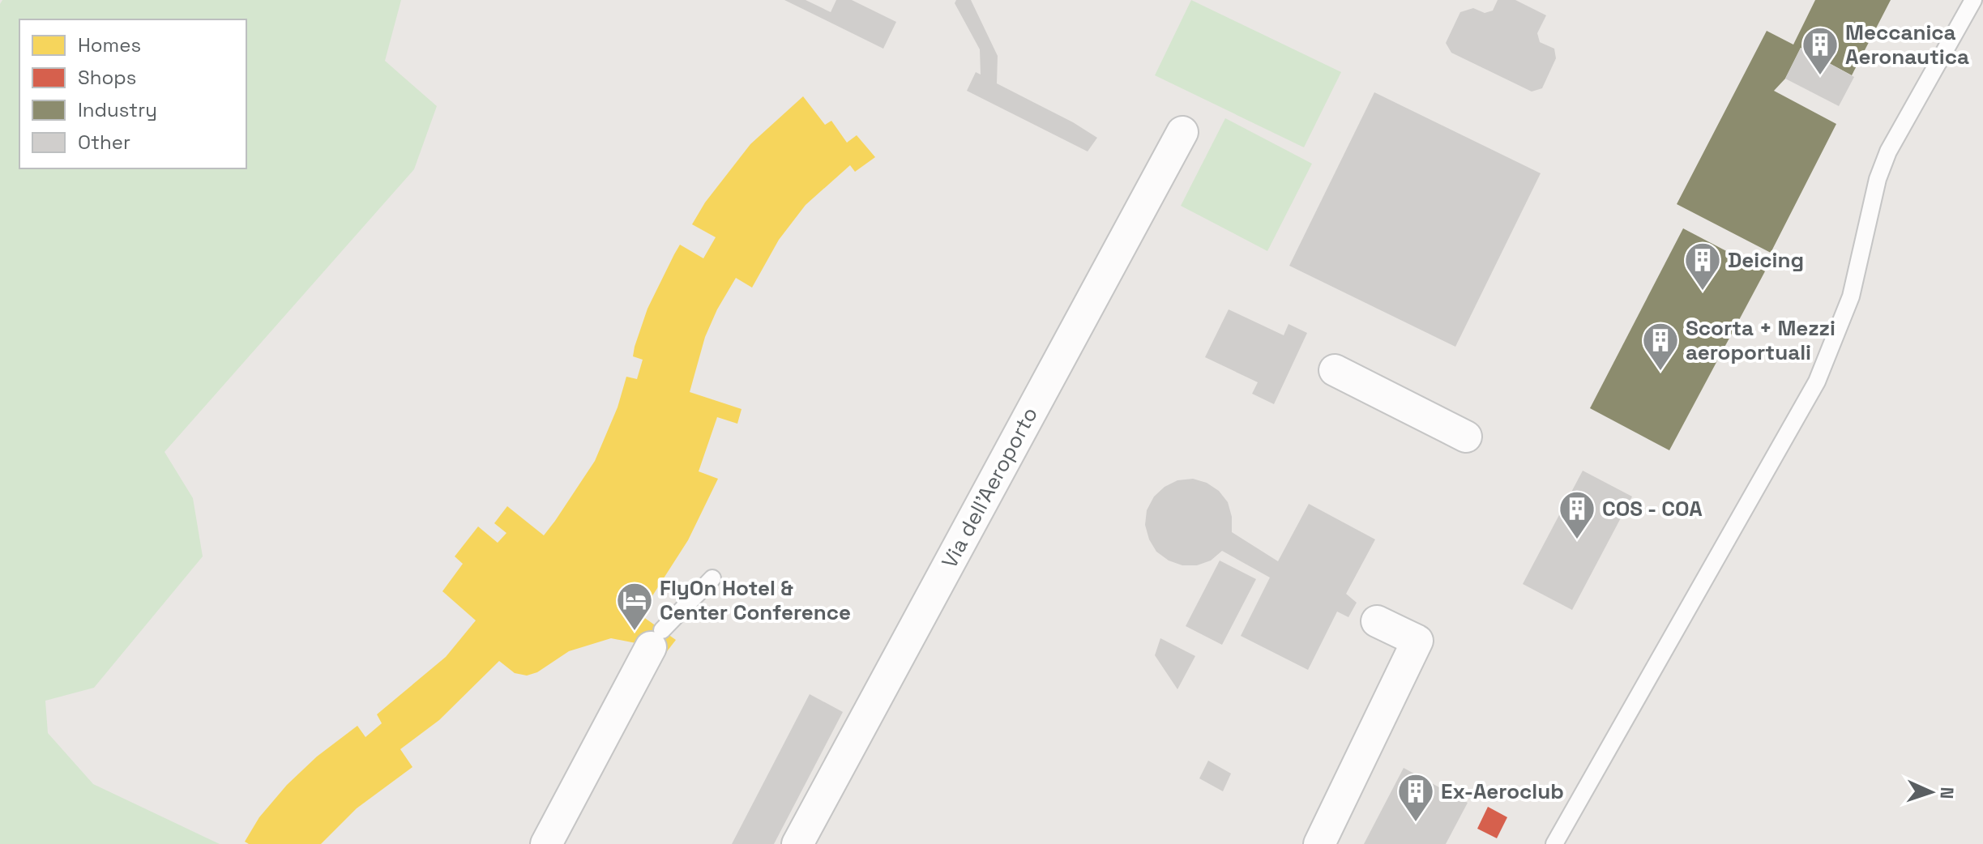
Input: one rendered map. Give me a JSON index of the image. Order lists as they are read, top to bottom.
{
  "streets": {
    "street": ["Via dell'Aeroporto"]
  },
  "places": {
    "building": [
      "Meccanica Aeronautica",
      "Deicing",
      "Scorta + Mezzi aeroportuali",
      "COS - COA",
      "Ex-Aeroclub"
    ],
    "hotel": ["FlyOn Hotel & Center Conference"]
  },
  "legend": [
    "Homes",
    "Shops",
    "Industry",
    "Other"
  ],
  "north": "right"
}
